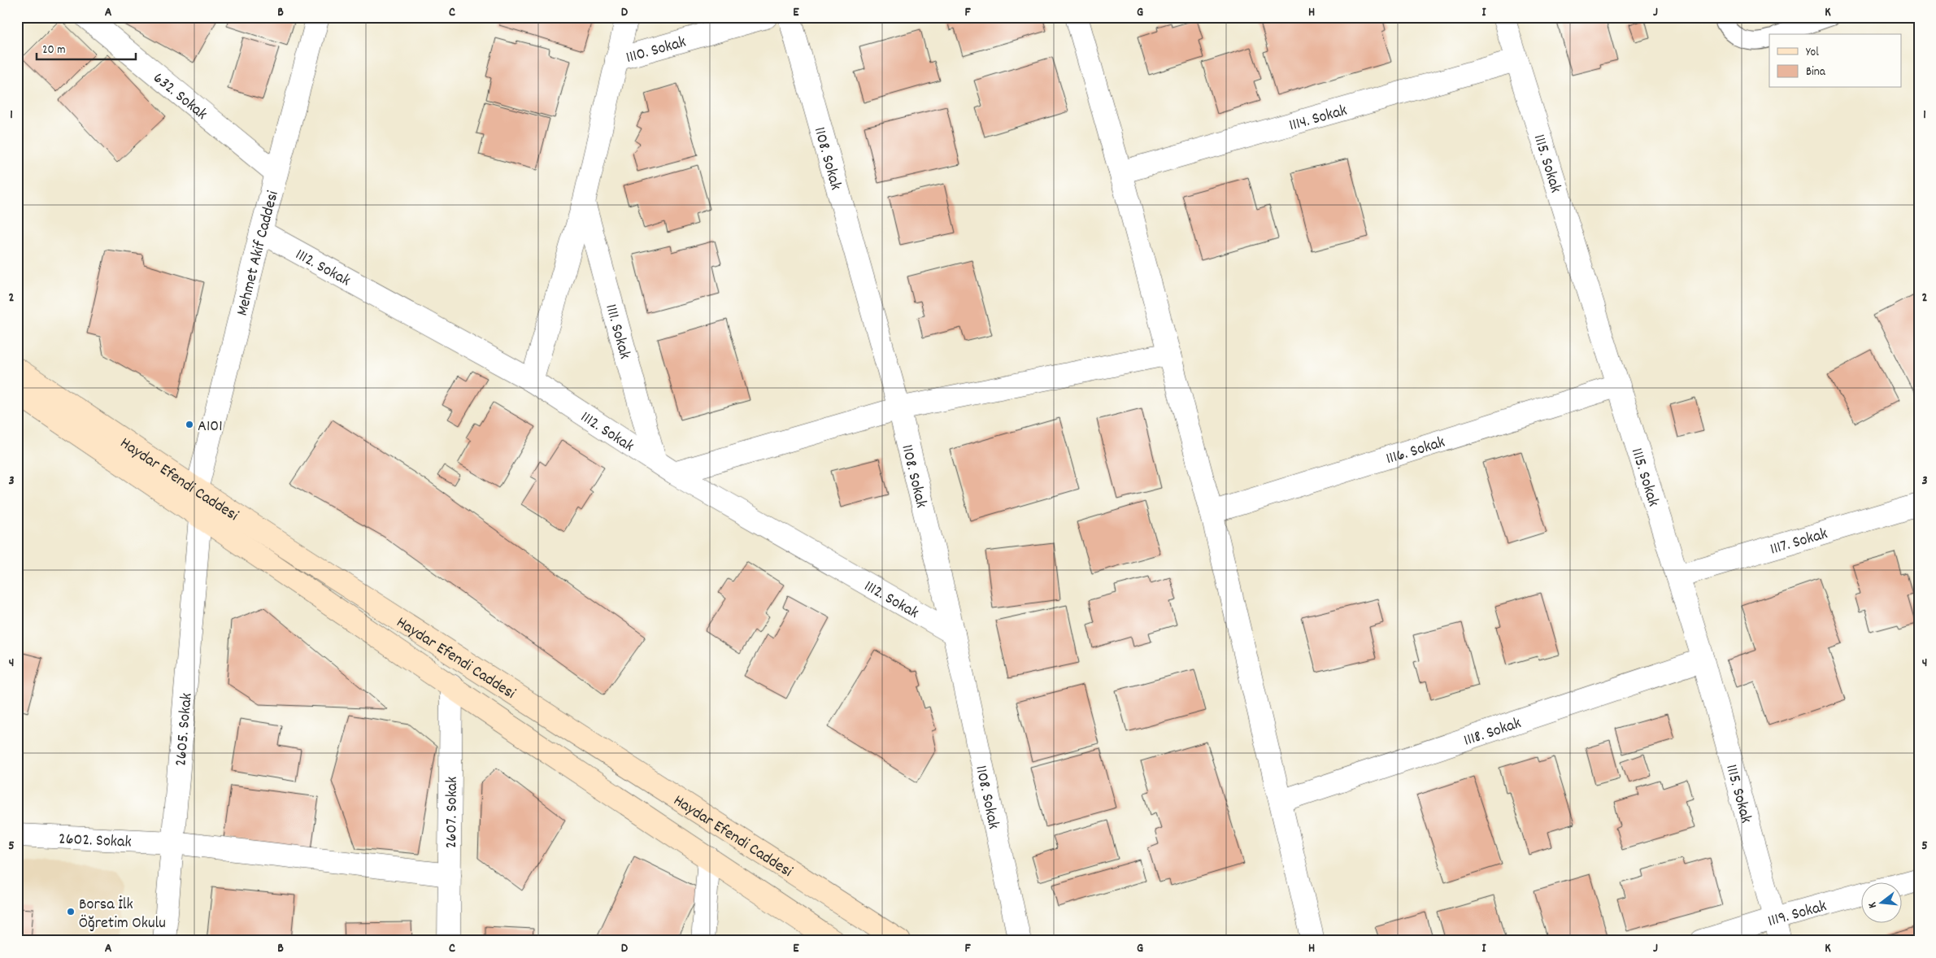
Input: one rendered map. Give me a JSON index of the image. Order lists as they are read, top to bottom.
{
  "streets": {
    "main road": ["Haydar Efendi Caddesi"],
    "street": [
      "1110. Sokak",
      "632. Sokak",
      "1114. Sokak",
      "1108. Sokak",
      "1115. Sokak",
      "Mehmet Akif Caddesi",
      "1112. Sokak",
      "1111. Sokak",
      "1116. Sokak",
      "1117. Sokak",
      "2605. Sokak",
      "1118. Sokak",
      "2607. Sokak",
      "2602. Sokak",
      "1119. Sokak"
    ]
  },
  "crossings": [
    ["632. Sokak", "Mehmet Akif Caddesi"],
    ["1114. Sokak", "1115. Sokak"],
    ["1108. Sokak", "1112. Sokak"],
    ["1115. Sokak", "1116. Sokak"],
    ["1115. Sokak", "1117. Sokak"],
    ["1115. Sokak", "1118. Sokak"],
    ["1115. Sokak", "1119. Sokak"],
    ["Mehmet Akif Caddesi", "1112. Sokak"],
    ["Mehmet Akif Caddesi", "Haydar Efendi Caddesi"],
    ["1112. Sokak", "1111. Sokak"],
    ["Haydar Efendi Caddesi", "2605. Sokak"],
    ["Haydar Efendi Caddesi", "2607. Sokak"],
    ["2605. Sokak", "2602. Sokak"],
    ["2607. Sokak", "2602. Sokak"]
  ],
  "places": ["A101", "Borsa İlk Öğretim Okulu"],
  "legend": ["Yol", "Bina"],
  "scale_bar": "20 m",
  "north": "left",
  "grid": {
    "columns": [
      "A",
      "B",
      "C",
      "D",
      "E",
      "F",
      "G",
      "H",
      "I",
      "J",
      "K"
    ],
    "rows": [
      "1",
      "2",
      "3",
      "4",
      "5"
    ]
  }
}
